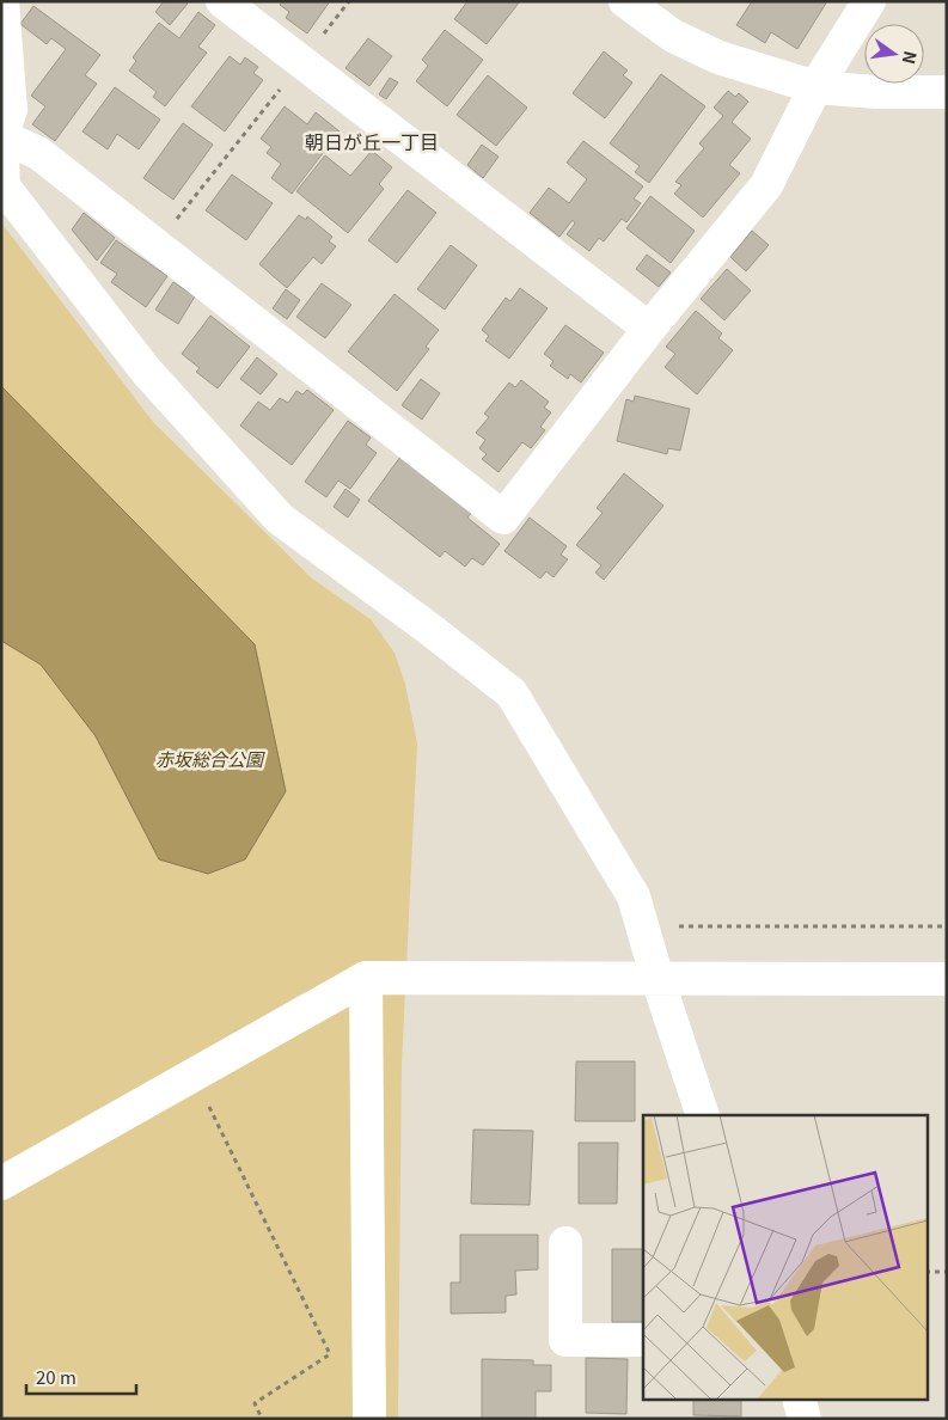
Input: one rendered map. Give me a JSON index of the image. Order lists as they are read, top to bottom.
{
  "districts": ["朝日が丘一丁目"],
  "parks": ["赤坂総合公園"],
  "scale_bar": "20 m",
  "north": "right"
}
